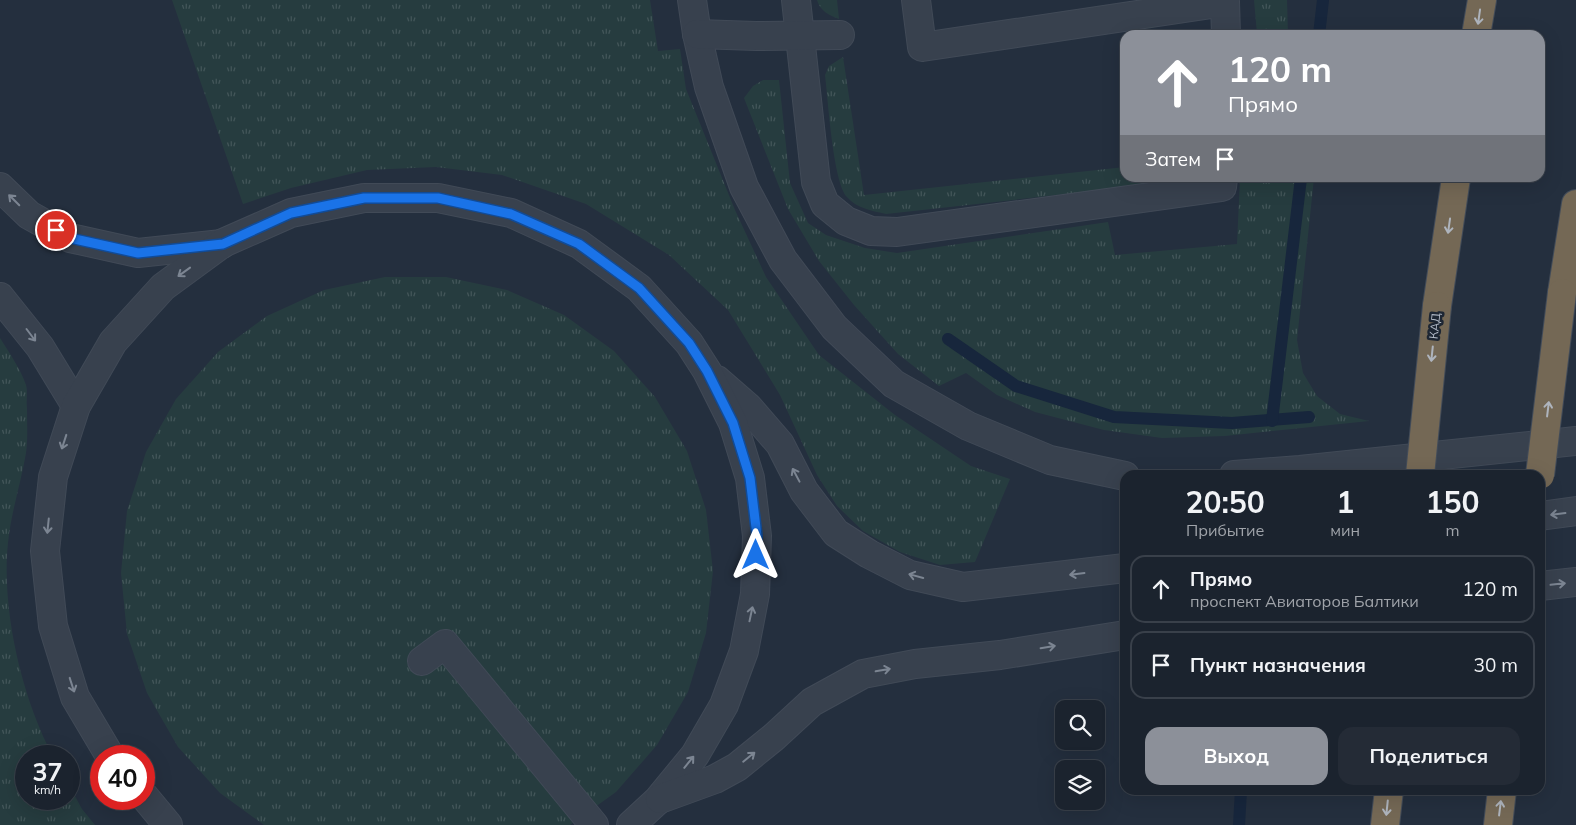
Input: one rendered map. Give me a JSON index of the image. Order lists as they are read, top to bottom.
{
  "streets": {
    "highway": ["КАД"]
  },
  "page": {
    "turn": ["120 m", "Прямо"],
    "then": "Затем",
    "eta": [
      "20:50",
      "Прибытие",
      "1",
      "мин",
      "150",
      "m"
    ],
    "list": [
      {
        "name": "Прямо",
        "note": "проспект Авиаторов Балтики",
        "value": "120 m"
      },
      {
        "name": "Пункт назначения",
        "value": "30 m"
      }
    ],
    "buttons": ["Выход", "Поделиться"],
    "speed": "37 km/h",
    "limit": "40"
  }
}
